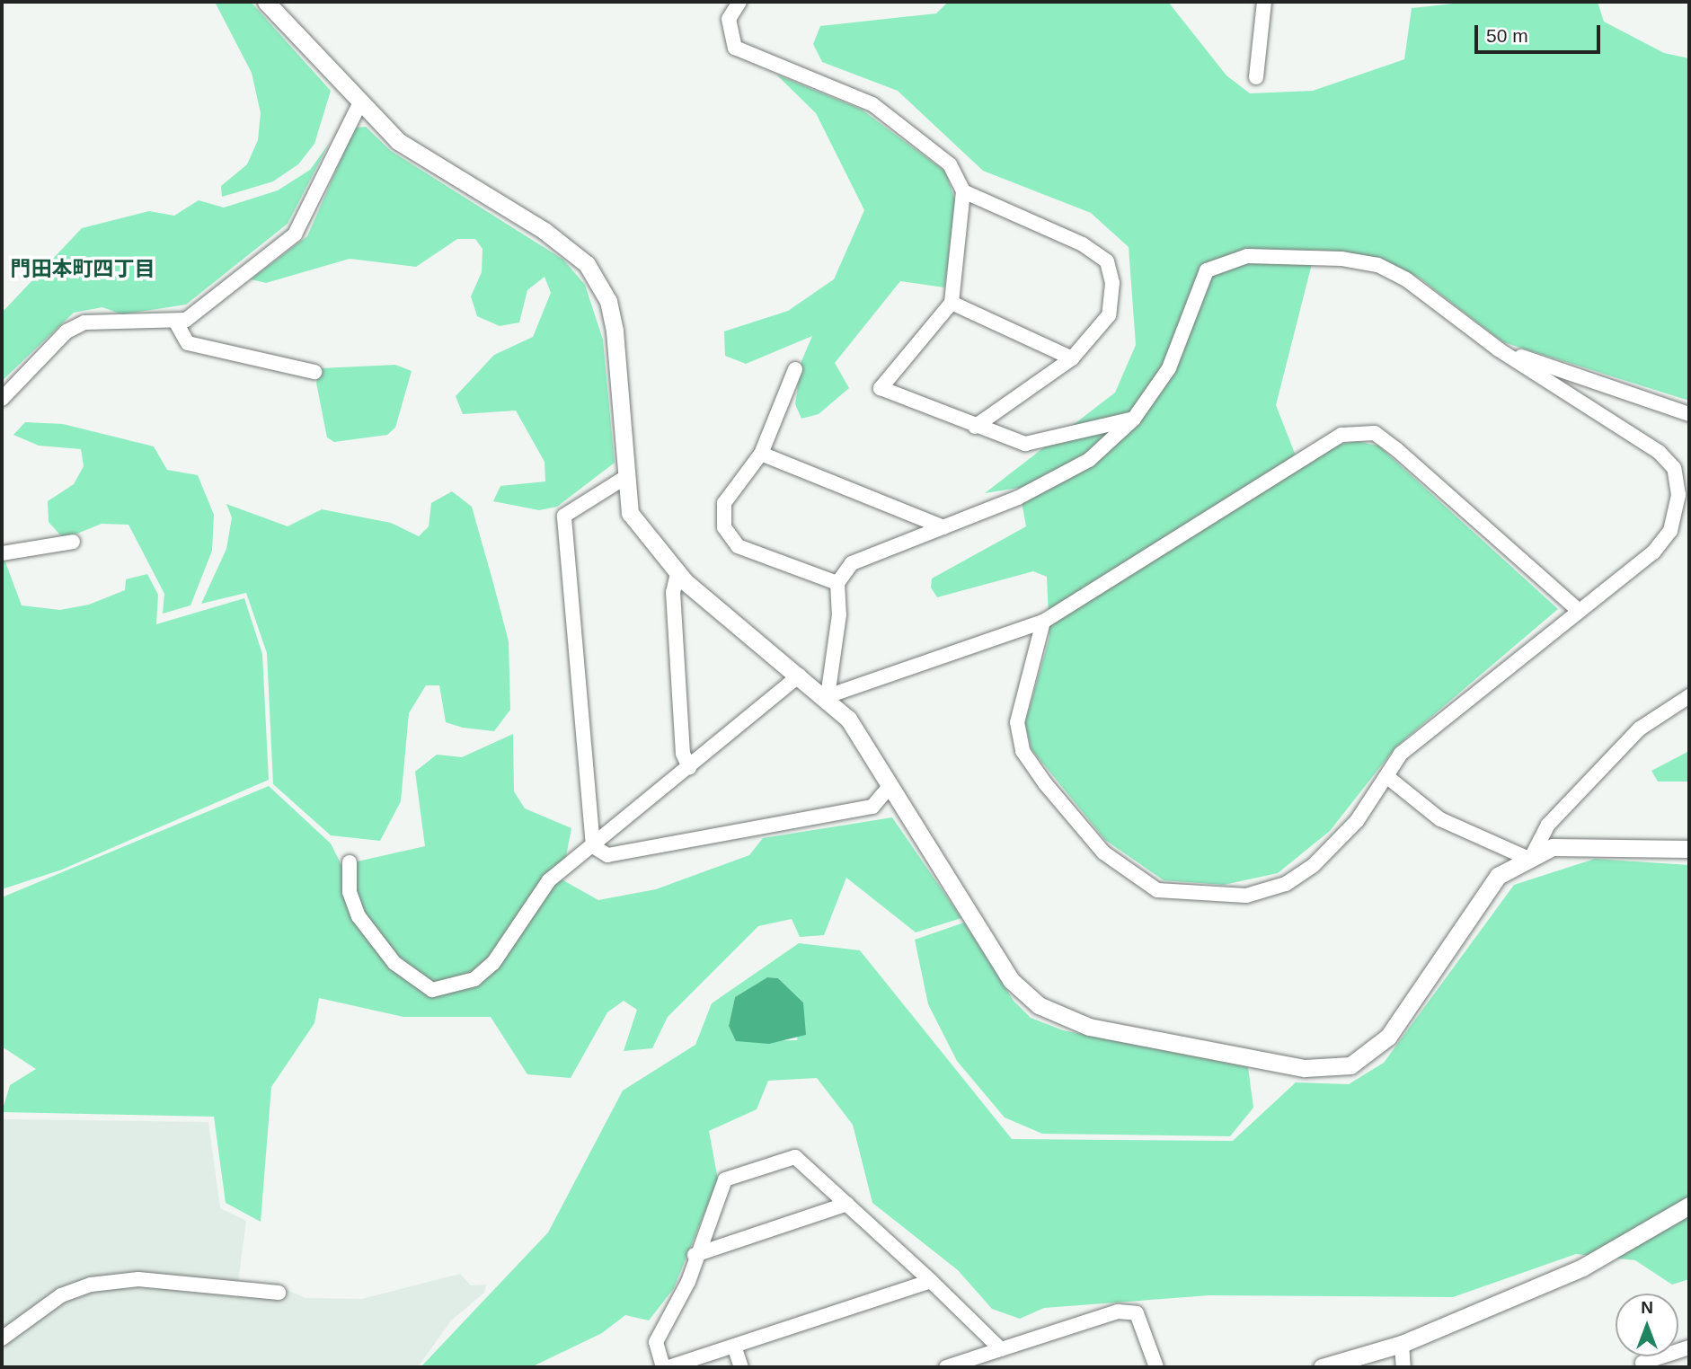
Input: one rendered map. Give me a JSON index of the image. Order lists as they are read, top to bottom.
{
  "districts": ["門田本町四丁目"],
  "scale_bar": "50 m",
  "north": "top"
}
